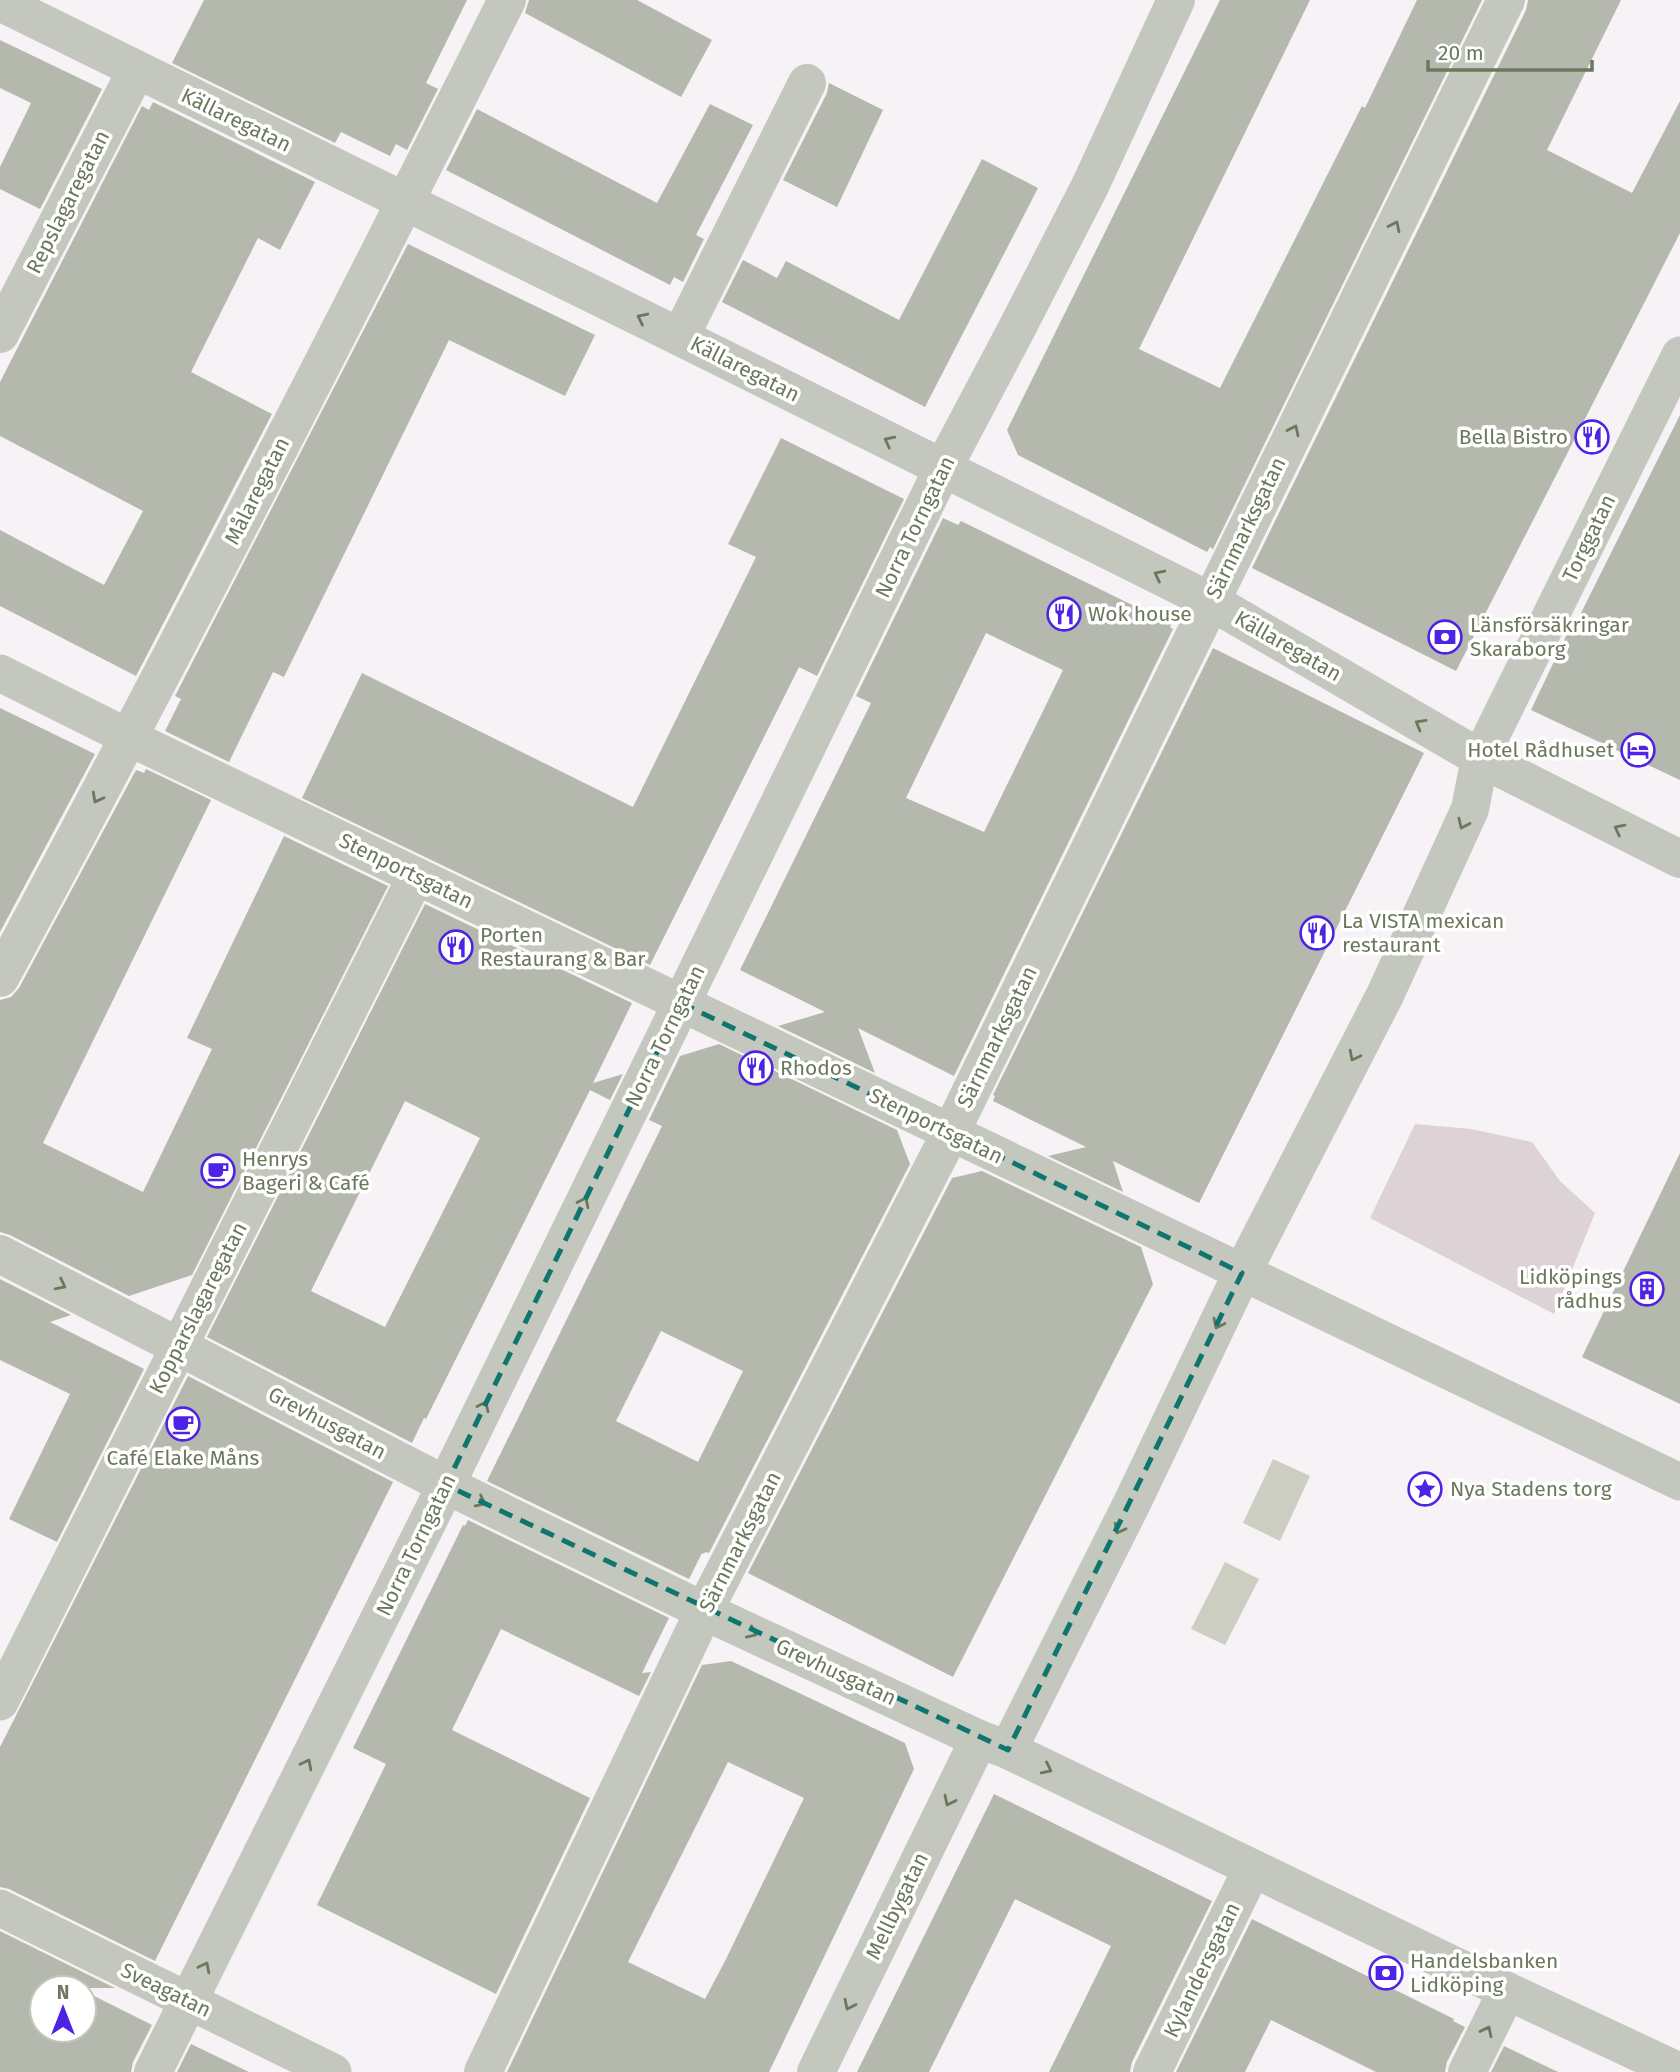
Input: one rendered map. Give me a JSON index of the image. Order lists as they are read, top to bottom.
{
  "streets": {
    "street": [
      "Källaregatan",
      "Repslagaregatan",
      "Målaregatan",
      "Norra Torngatan",
      "Särnmarksgatan",
      "Torggatan",
      "Stenportsgatan",
      "Kopparslagaregatan",
      "Grevhusgatan",
      "Mellbygatan",
      "Kylandersgatan",
      "Sveagatan"
    ]
  },
  "crossings": [
    ["Källaregatan", "Repslagaregatan"],
    ["Källaregatan", "Målaregatan"],
    ["Källaregatan", "Norra Torngatan"],
    ["Källaregatan", "Särnmarksgatan"],
    ["Källaregatan", "Torggatan"],
    ["Källaregatan", "Mellbygatan"],
    ["Målaregatan", "Stenportsgatan"],
    ["Norra Torngatan", "Stenportsgatan"],
    ["Norra Torngatan", "Grevhusgatan"],
    ["Norra Torngatan", "Sveagatan"],
    ["Särnmarksgatan", "Stenportsgatan"],
    ["Särnmarksgatan", "Grevhusgatan"],
    ["Torggatan", "Mellbygatan"],
    ["Stenportsgatan", "Kopparslagaregatan"],
    ["Stenportsgatan", "Mellbygatan"],
    ["Kopparslagaregatan", "Grevhusgatan"],
    ["Grevhusgatan", "Mellbygatan"],
    ["Grevhusgatan", "Kylandersgatan"]
  ],
  "one_way": [
    "Källaregatan",
    "Norra Torngatan",
    "Grevhusgatan",
    "Mellbygatan"
  ],
  "places": {
    "restaurant": [
      "Bella Bistro",
      "Wok house",
      "La VISTA mexican restaurant",
      "Porten Restaurang & Bar",
      "Rhodos"
    ],
    "bank": ["Länsförsäkringar Skaraborg", "Handelsbanken Lidköping"],
    "hotel": ["Hotel Rådhuset"],
    "cafe": ["Henrys Bageri & Café", "Café Elake Måns"],
    "building": ["Lidköpings rådhus"],
    "place": ["Nya Stadens torg"]
  },
  "scale_bar": "20 m",
  "north": "top"
}
